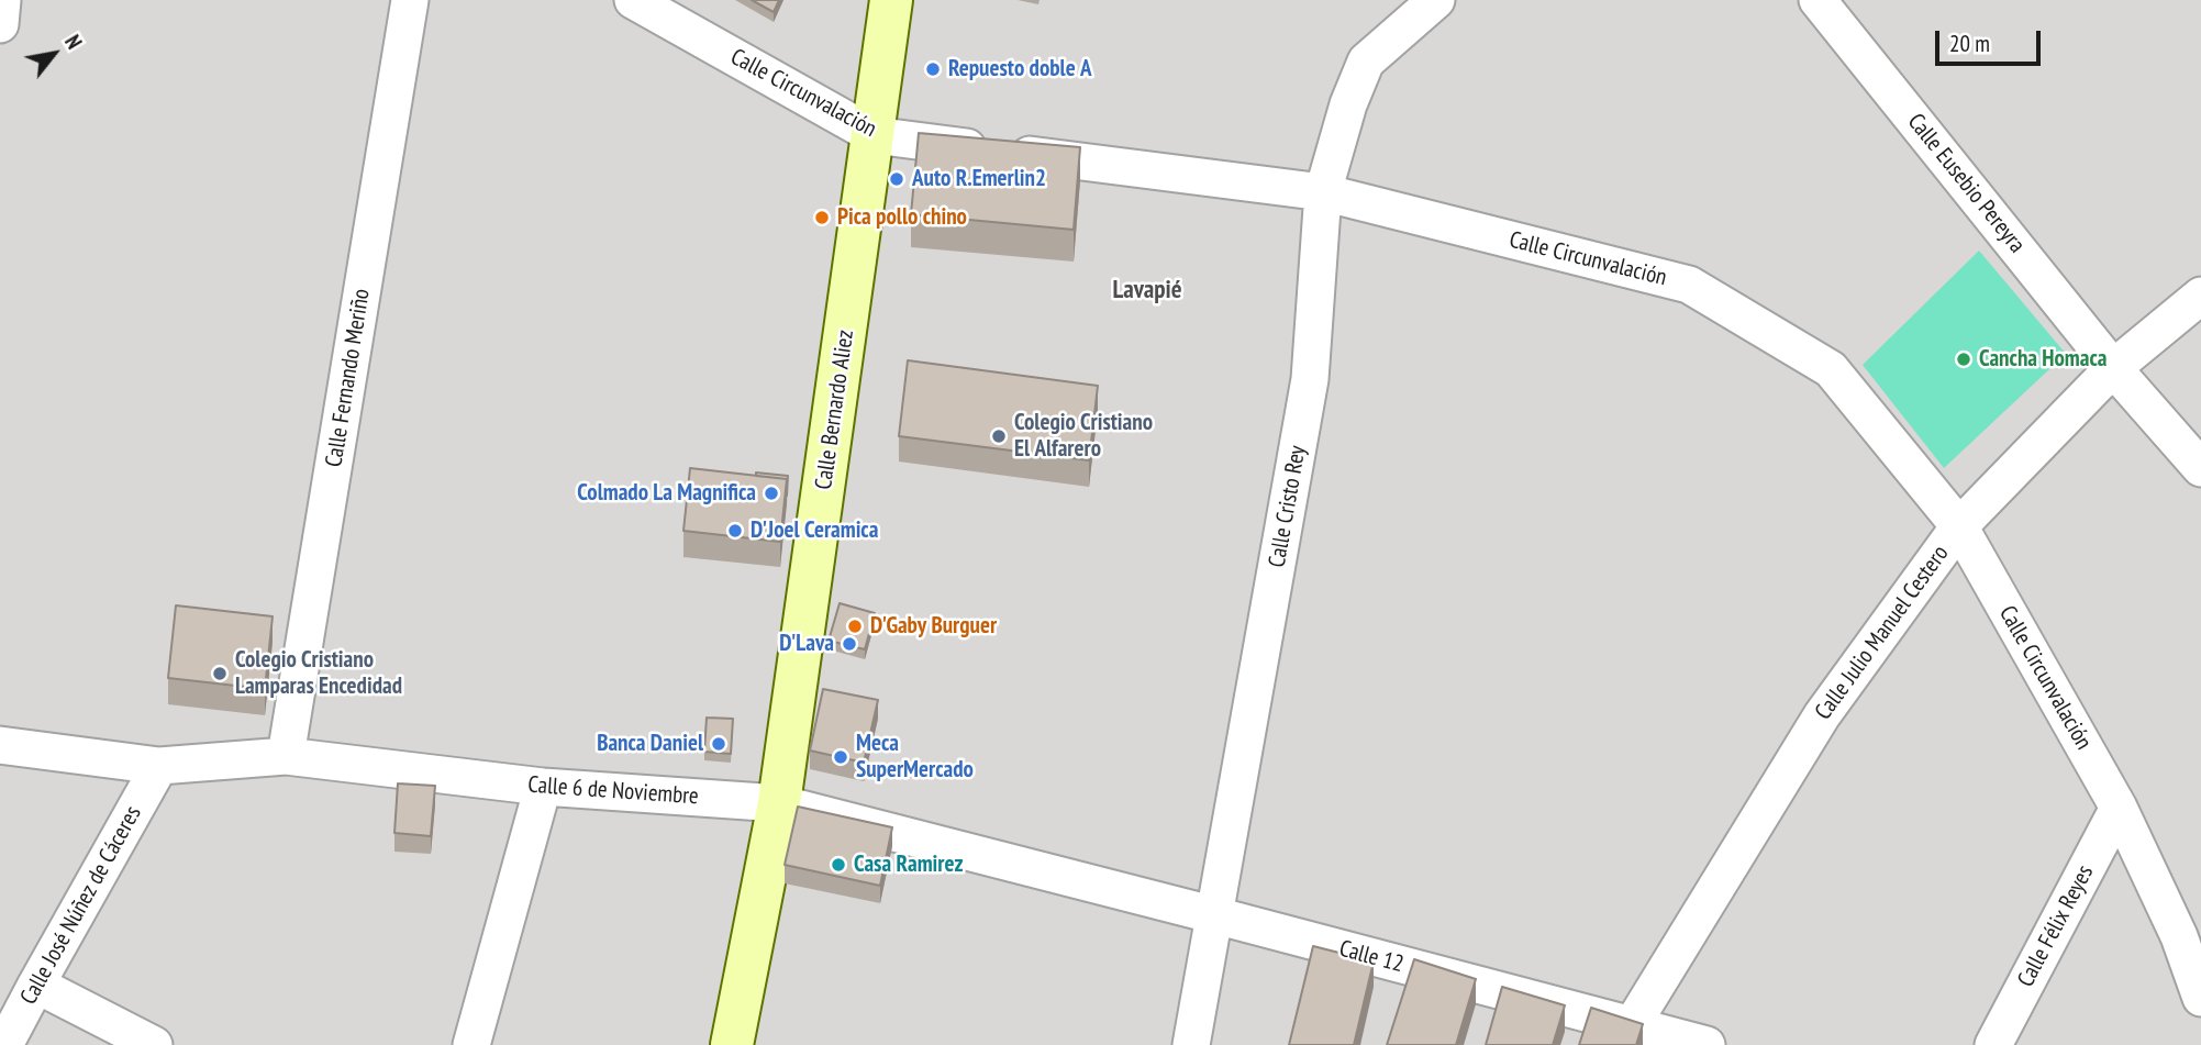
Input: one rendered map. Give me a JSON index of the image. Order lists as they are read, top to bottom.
{
  "streets": {
    "main road": ["Calle Bernardo Aliez"],
    "street": [
      "Calle Circunvalación",
      "Calle Eusebio Pereyra",
      "Calle Fernando Meriño",
      "Calle Cristo Rey",
      "Calle Julio Manuel Cestero",
      "Calle 6 de Noviembre",
      "Calle José Núñez de Cáceres",
      "Calle Félix Reyes",
      "Calle 12"
    ]
  },
  "crossings": [
    ["Calle Circunvalación", "Calle Bernardo Aliez"],
    ["Calle Circunvalación", "Calle Cristo Rey"],
    ["Calle Circunvalación", "Calle Julio Manuel Cestero"],
    ["Calle Circunvalación", "Calle Félix Reyes"],
    ["Calle Eusebio Pereyra", "Calle Julio Manuel Cestero"],
    ["Calle Fernando Meriño", "Calle 6 de Noviembre"],
    ["Calle Bernardo Aliez", "Calle 6 de Noviembre"],
    ["Calle Cristo Rey", "Calle 6 de Noviembre"],
    ["Calle Cristo Rey", "Calle 12"],
    ["Calle Julio Manuel Cestero", "Calle 12"],
    ["Calle 6 de Noviembre", "Calle José Núñez de Cáceres"],
    ["Calle 6 de Noviembre", "Calle 12"]
  ],
  "districts": ["Lavapié"],
  "places": [
    "Repuesto doble A",
    "Auto R.Emerlin2",
    "Pica pollo chino",
    "Cancha Homaca",
    "Colegio Cristiano El Alfarero",
    "Colmado La Magnifica",
    "D'Joel Ceramica",
    "D'Gaby Burguer",
    "D'Lava",
    "Colegio Cristiano Lamparas Encedidad",
    "Banca Daniel",
    "Meca SuperMercado",
    "Casa Ramirez"
  ],
  "scale_bar": "20 m",
  "north": "top right"
}
